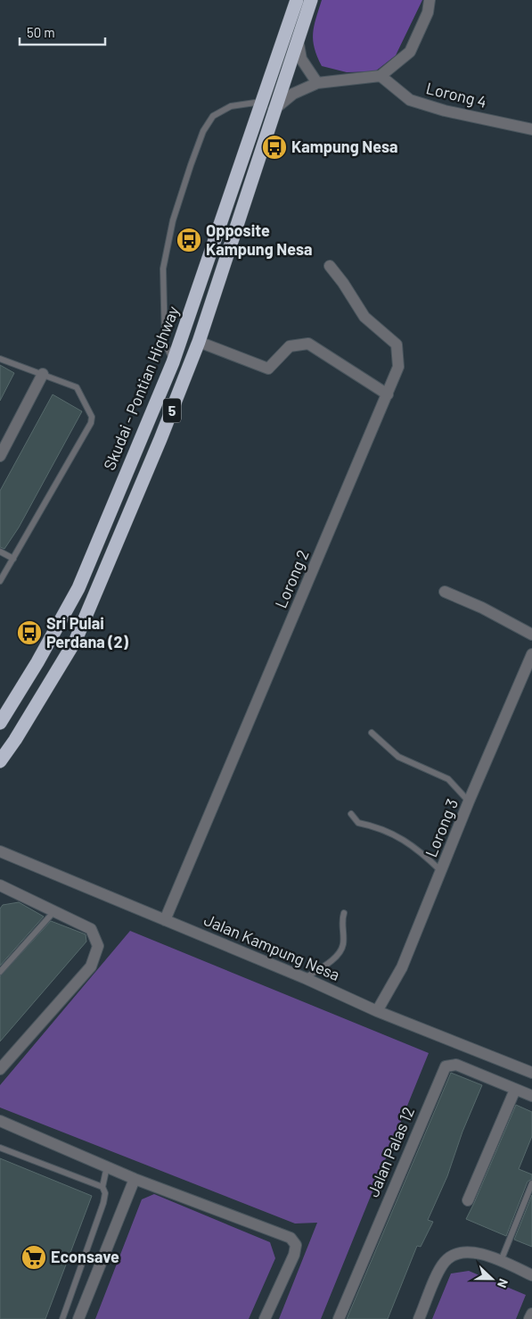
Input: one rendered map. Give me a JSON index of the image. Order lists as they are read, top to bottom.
{
  "streets": {
    "highway": ["Skudai - Pontian Highway", "5"],
    "street": [
      "Lorong 4",
      "Lorong 2",
      "Lorong 3",
      "Jalan Kampung Nesa",
      "Jalan Palas 12"
    ]
  },
  "crossings": [
    ["Lorong 2", "Jalan Kampung Nesa"],
    ["Lorong 3", "Jalan Kampung Nesa"]
  ],
  "places": {
    "bus stop": ["Kampung Nesa", "Opposite Kampung Nesa", "Sri Pulai Perdana (2)"],
    "supermarket": ["Econsave"]
  },
  "scale_bar": "50 m",
  "north": "right"
}
